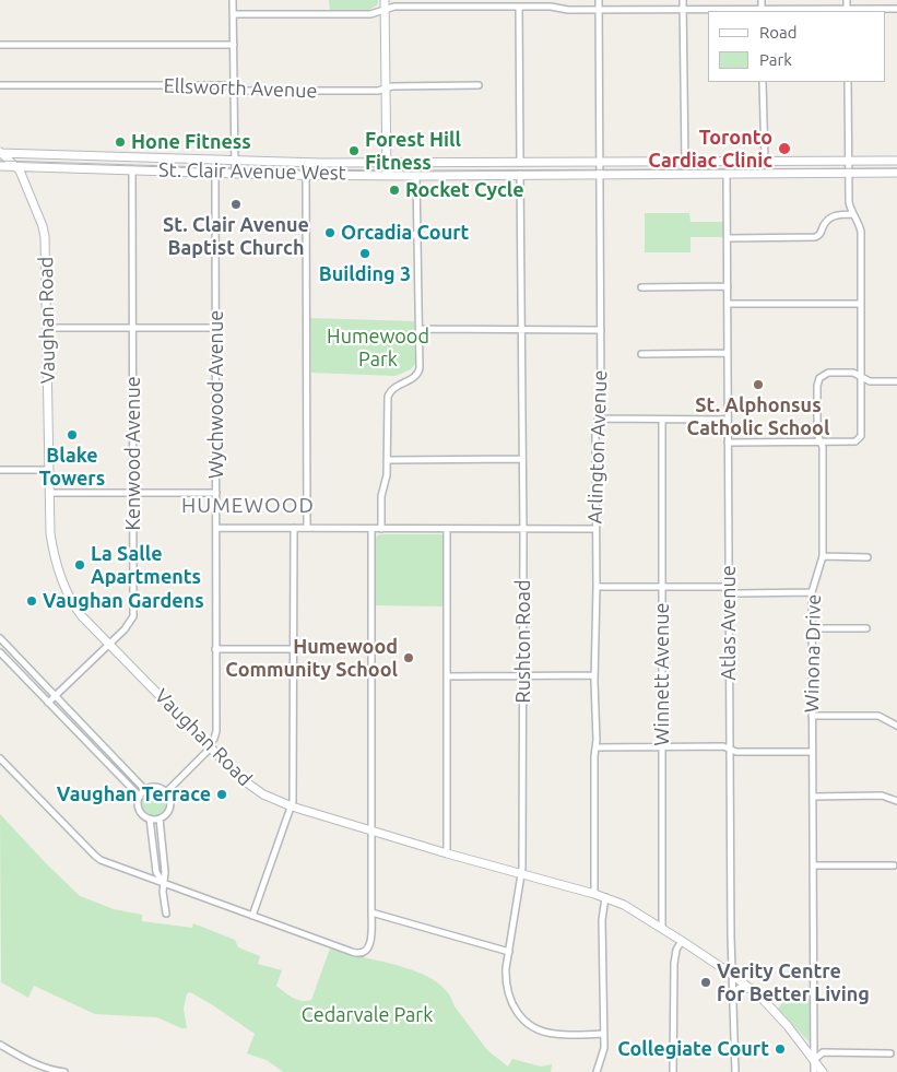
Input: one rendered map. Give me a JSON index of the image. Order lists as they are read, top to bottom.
{
  "streets": {
    "main road": ["St. Clair Avenue West", "Vaughan Road"],
    "street": [
      "Ellsworth Avenue",
      "Wychwood Avenue",
      "Arlington Avenue",
      "Kenwood Avenue",
      "Atlas Avenue",
      "Rushton Road",
      "Winona Drive",
      "Winnett Avenue"
    ]
  },
  "crossings": [
    ["St. Clair Avenue West", "Vaughan Road"],
    ["St. Clair Avenue West", "Wychwood Avenue"],
    ["St. Clair Avenue West", "Arlington Avenue"],
    ["St. Clair Avenue West", "Kenwood Avenue"],
    ["St. Clair Avenue West", "Atlas Avenue"],
    ["St. Clair Avenue West", "Rushton Road"],
    ["Vaughan Road", "Wychwood Avenue"],
    ["Vaughan Road", "Arlington Avenue"],
    ["Vaughan Road", "Kenwood Avenue"],
    ["Vaughan Road", "Atlas Avenue"],
    ["Vaughan Road", "Rushton Road"],
    ["Vaughan Road", "Winona Drive"],
    ["Vaughan Road", "Winnett Avenue"]
  ],
  "districts": ["HUMEWOOD"],
  "parks": ["Humewood Park", "Cedarvale Park"],
  "places": [
    "Hone Fitness",
    "Toronto Cardiac Clinic",
    "Forest Hill Fitness",
    "Rocket Cycle",
    "St. Clair Avenue Baptist Church",
    "Orcadia Court",
    "Building 3",
    "St. Alphonsus Catholic School",
    "Blake Towers",
    "La Salle Apartments",
    "Vaughan Gardens",
    "Humewood Community School",
    "Vaughan Terrace",
    "Verity Centre for Better Living",
    "Collegiate Court"
  ],
  "legend": ["Road", "Park"]
}
